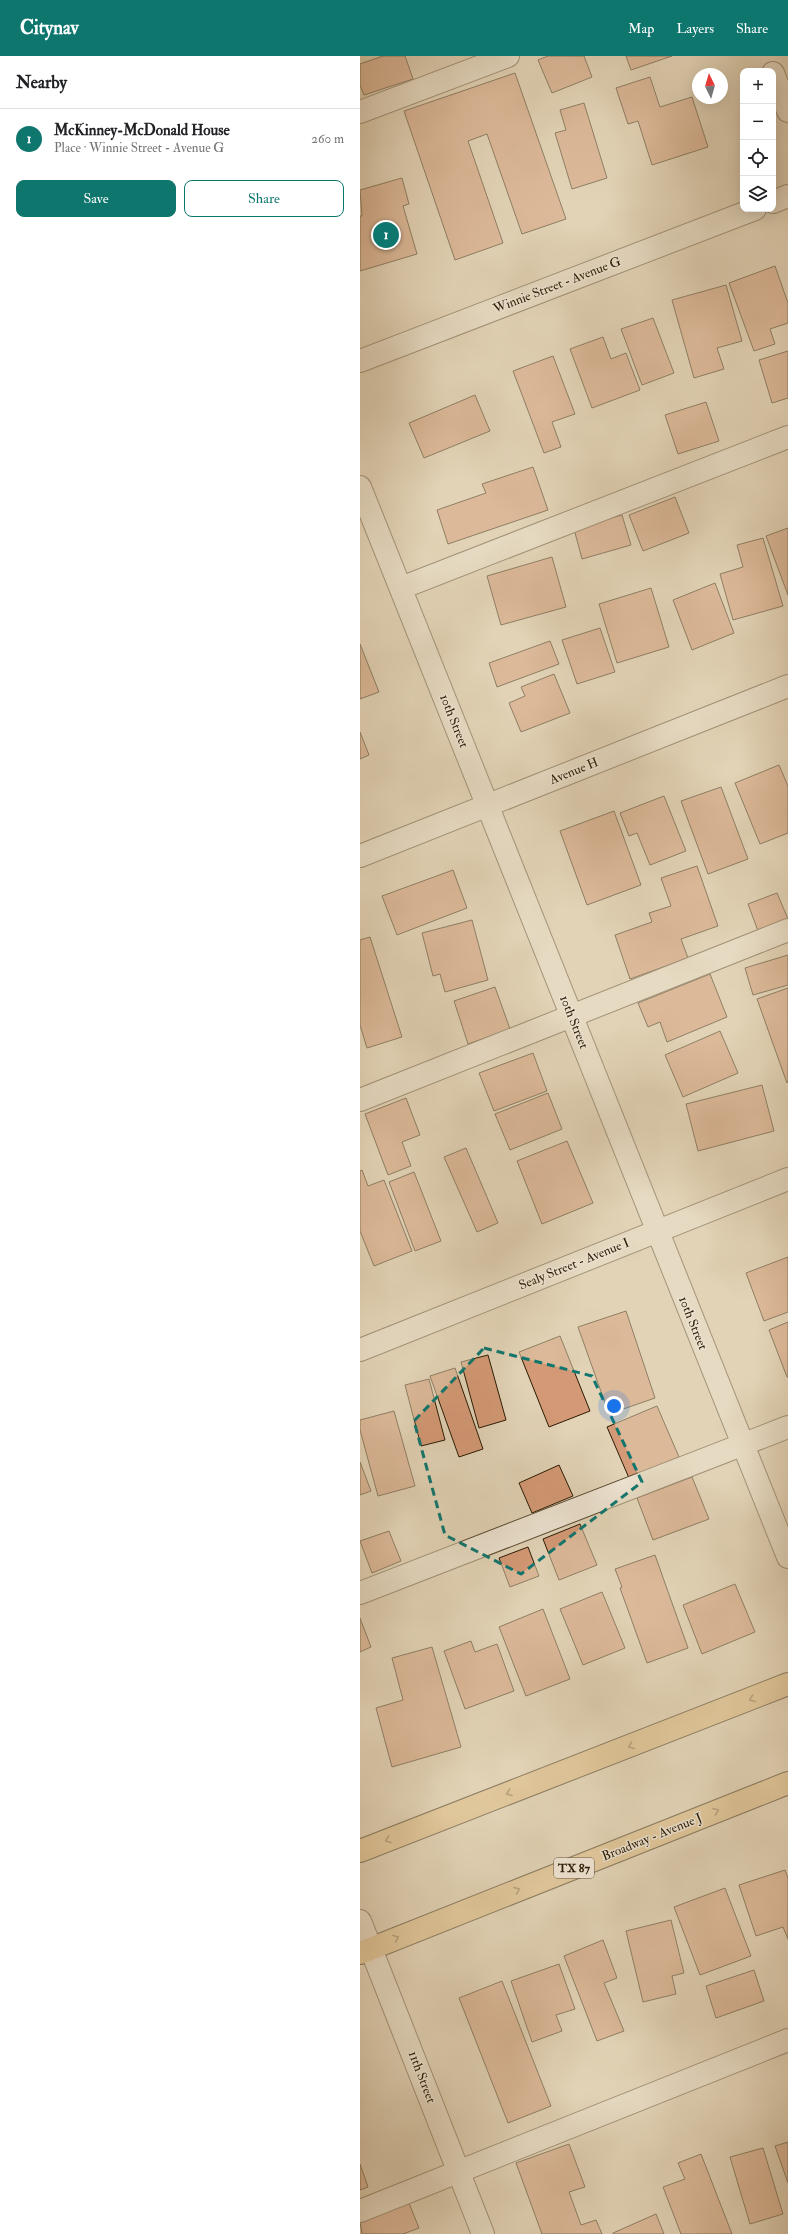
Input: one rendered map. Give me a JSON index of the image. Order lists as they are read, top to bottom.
{
  "streets": {
    "main road": ["Broadway - Avenue J", "TX 87"],
    "street": [
      "Winnie Street - Avenue G",
      "10th Street",
      "Avenue H",
      "Sealy Street - Avenue I",
      "11th Street"
    ]
  },
  "crossings": [
    ["10th Street", "Avenue H"],
    ["10th Street", "Sealy Street - Avenue I"],
    ["Broadway - Avenue J", "11th Street"]
  ],
  "north": "top",
  "page": {
    "header": "Citynav",
    "nav": ["Map", "Layers", "Share"],
    "heading": "Nearby",
    "map_buttons": ["+", "−"],
    "list": [
      {
        "mark": "1",
        "name": "McKinney-McDonald House",
        "note": "Place · Winnie Street - Avenue G",
        "value": "260 m"
      }
    ],
    "buttons": ["Save", "Share"],
    "pins": "1"
  }
}
